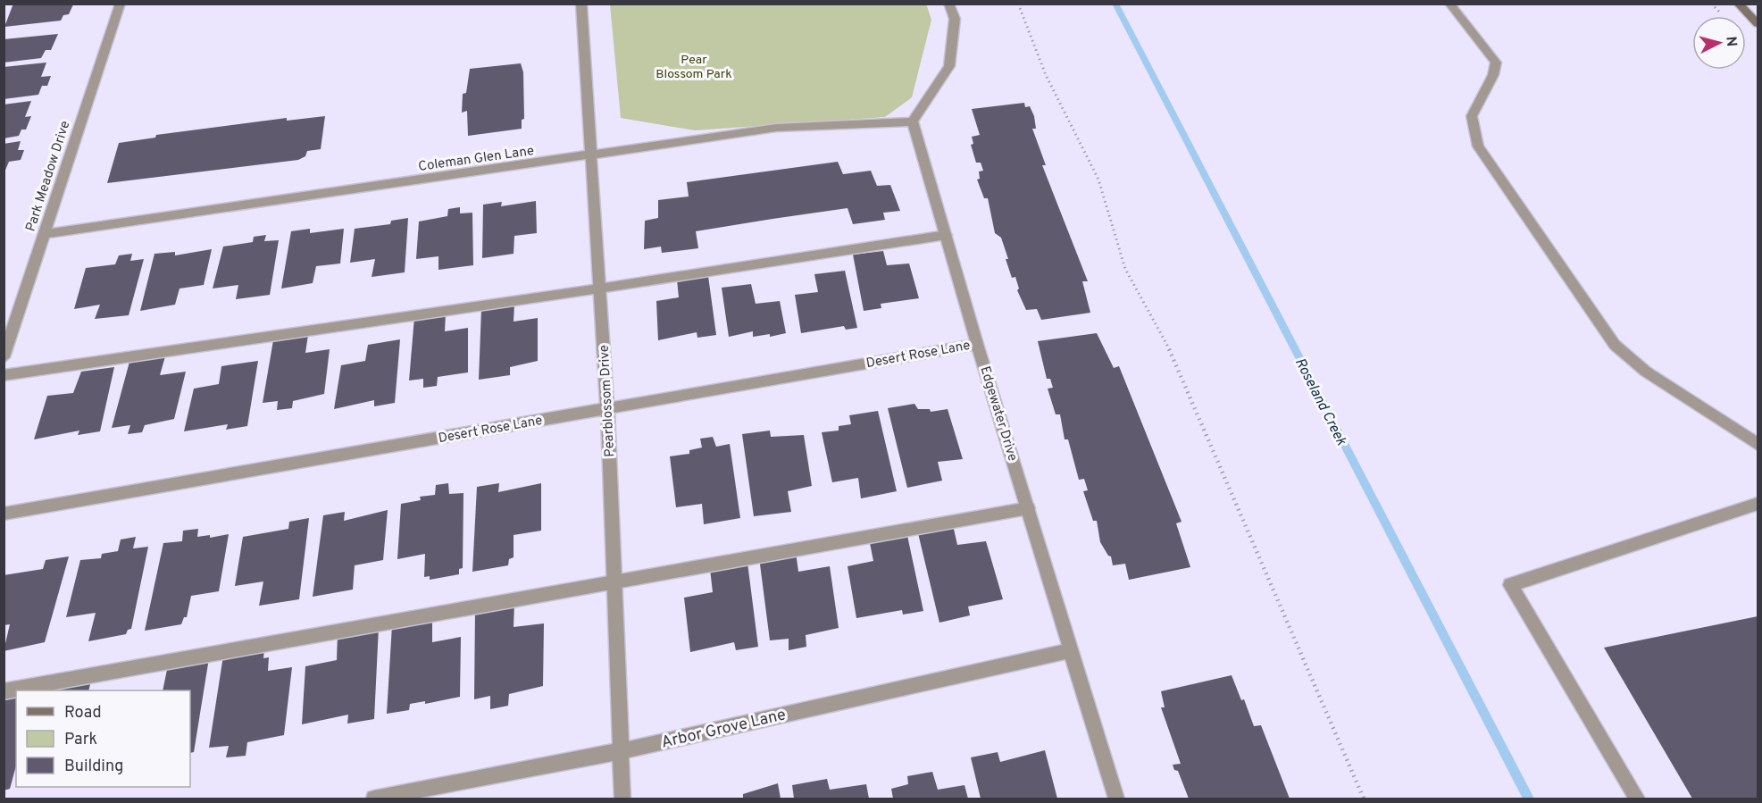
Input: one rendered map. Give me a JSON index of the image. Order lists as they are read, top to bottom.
{
  "streets": {
    "street": [
      "Coleman Glen Lane",
      "Park Meadow Drive",
      "Desert Rose Lane",
      "Pearblossom Drive",
      "Edgewater Drive",
      "Arbor Grove Lane"
    ]
  },
  "crossings": [
    ["Coleman Glen Lane", "Park Meadow Drive"],
    ["Coleman Glen Lane", "Pearblossom Drive"],
    ["Coleman Glen Lane", "Edgewater Drive"],
    ["Desert Rose Lane", "Pearblossom Drive"],
    ["Desert Rose Lane", "Edgewater Drive"],
    ["Pearblossom Drive", "Arbor Grove Lane"],
    ["Edgewater Drive", "Arbor Grove Lane"]
  ],
  "water": ["Roseland Creek"],
  "parks": ["Pear Blossom Park"],
  "legend": ["Road", "Park", "Building"],
  "north": "right"
}
